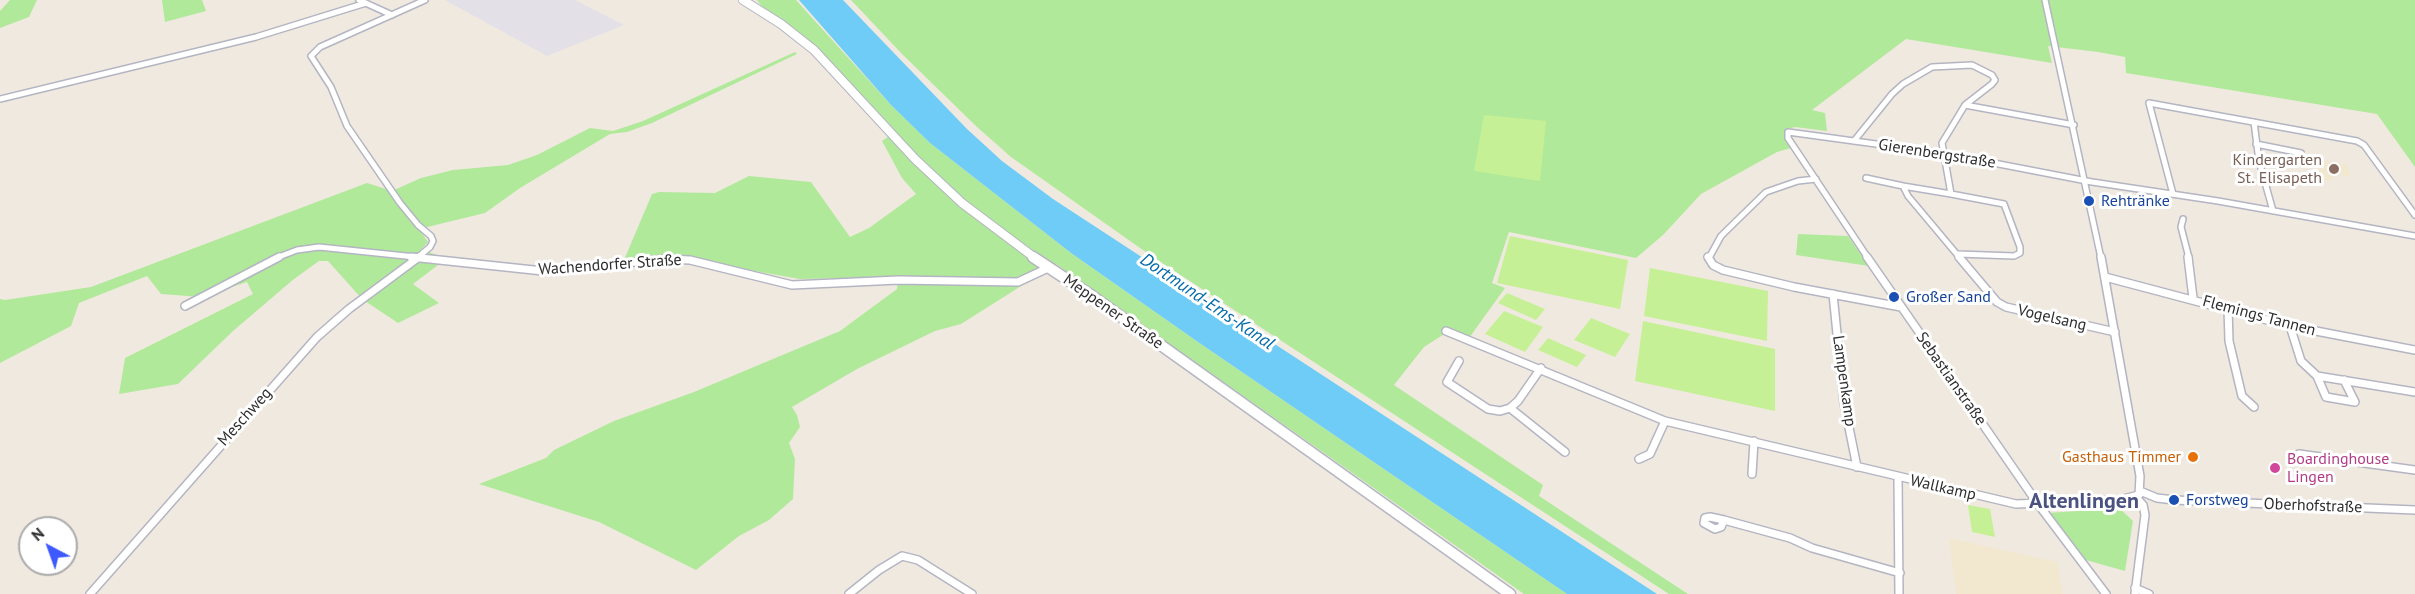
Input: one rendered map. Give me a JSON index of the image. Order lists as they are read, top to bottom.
{
  "streets": {
    "main road": ["Meppener Straße"],
    "street": [
      "Gierenbergstraße",
      "Wachendorfer Straße",
      "Flemings Tannen",
      "Vogelsang",
      "Sebastianstraße",
      "Lampenkamp",
      "Meschweg",
      "Wallkamp",
      "Oberhofstraße"
    ]
  },
  "crossings": [
    ["Gierenbergstraße", "Sebastianstraße"],
    ["Wachendorfer Straße", "Meppener Straße"],
    ["Wachendorfer Straße", "Meschweg"],
    ["Sebastianstraße", "Wallkamp"],
    ["Lampenkamp", "Wallkamp"],
    ["Wallkamp", "Oberhofstraße"]
  ],
  "districts": ["Altenlingen"],
  "water": ["Dortmund-Ems-Kanal"],
  "places": [
    "Kindergarten St. Elisapeth",
    "Rehtränke",
    "Großer Sand",
    "Gasthaus Timmer",
    "Boardinghouse Lingen",
    "Forstweg"
  ],
  "north": "top left"
}
